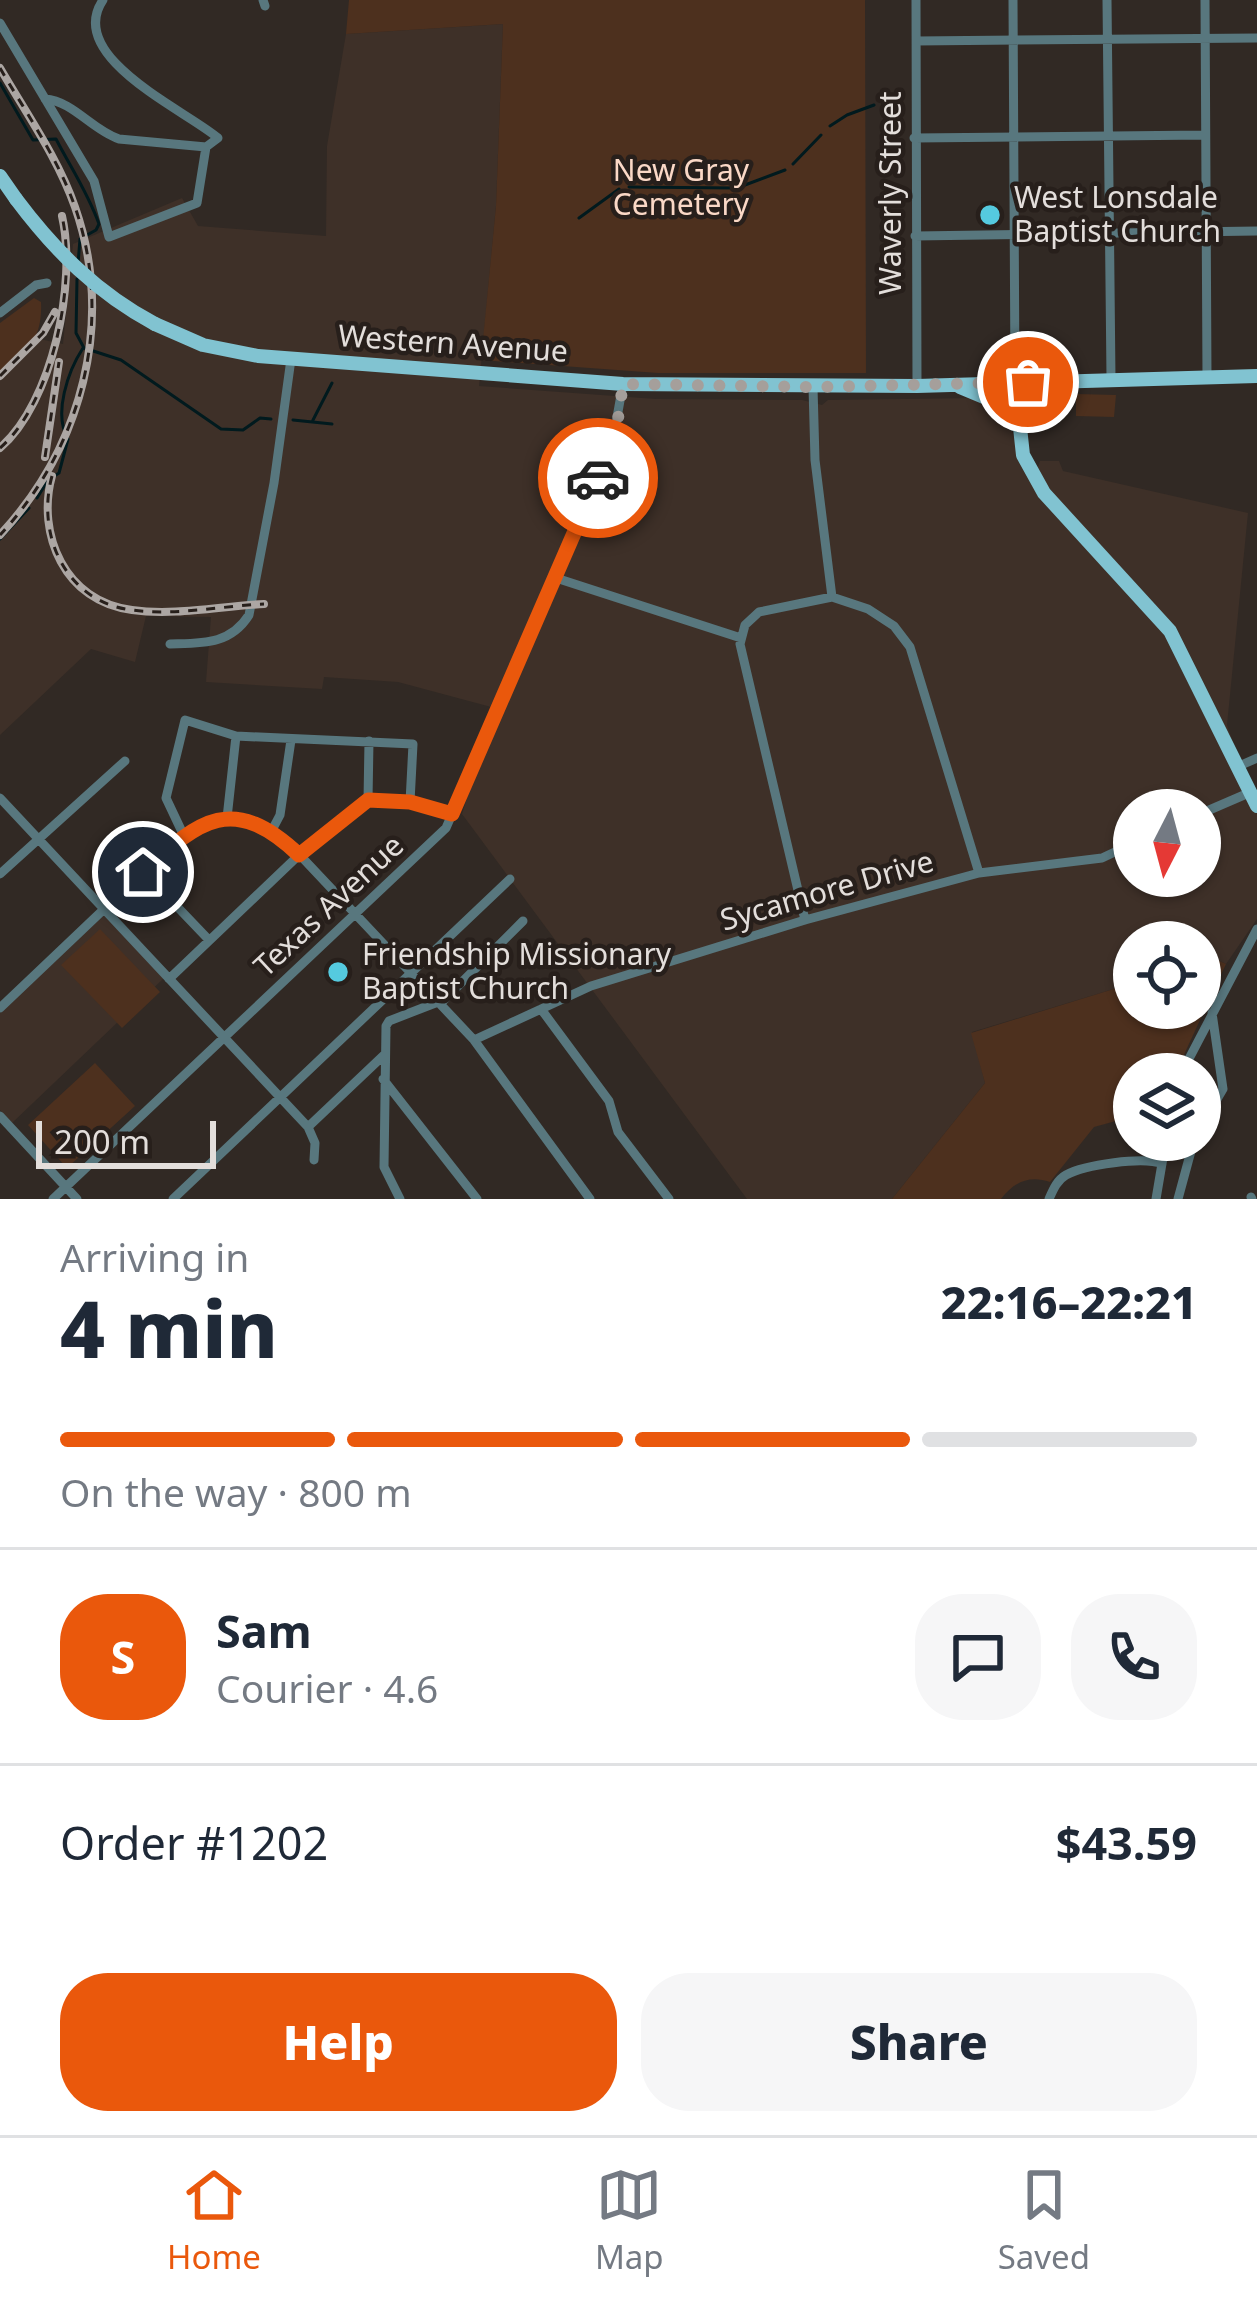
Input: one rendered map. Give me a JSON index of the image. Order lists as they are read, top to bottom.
{
  "streets": {
    "main road": ["Western Avenue"],
    "street": ["Waverly Street", "Sycamore Drive", "Texas Avenue"]
  },
  "crossings": [
    ["Waverly Street", "Western Avenue"],
    ["Western Avenue", "Texas Avenue"]
  ],
  "parks": ["New Gray Cemetery"],
  "places": ["West Lonsdale Baptist Church", "Friendship Missionary Baptist Church"],
  "scale_bar": "200 m",
  "north": "bottom",
  "page": {
    "scale": "200 m",
    "heading": ["4 min", "Arriving in", "22:16–22:21"],
    "panel": [
      "Sam",
      "Courier · 4.6",
      "Order #1202",
      "$43.59"
    ],
    "bar": "On the way · 800 m",
    "round": "S",
    "buttons": ["Help", "Share"],
    "tabs": ["Home", "Map", "Saved"]
  }
}
